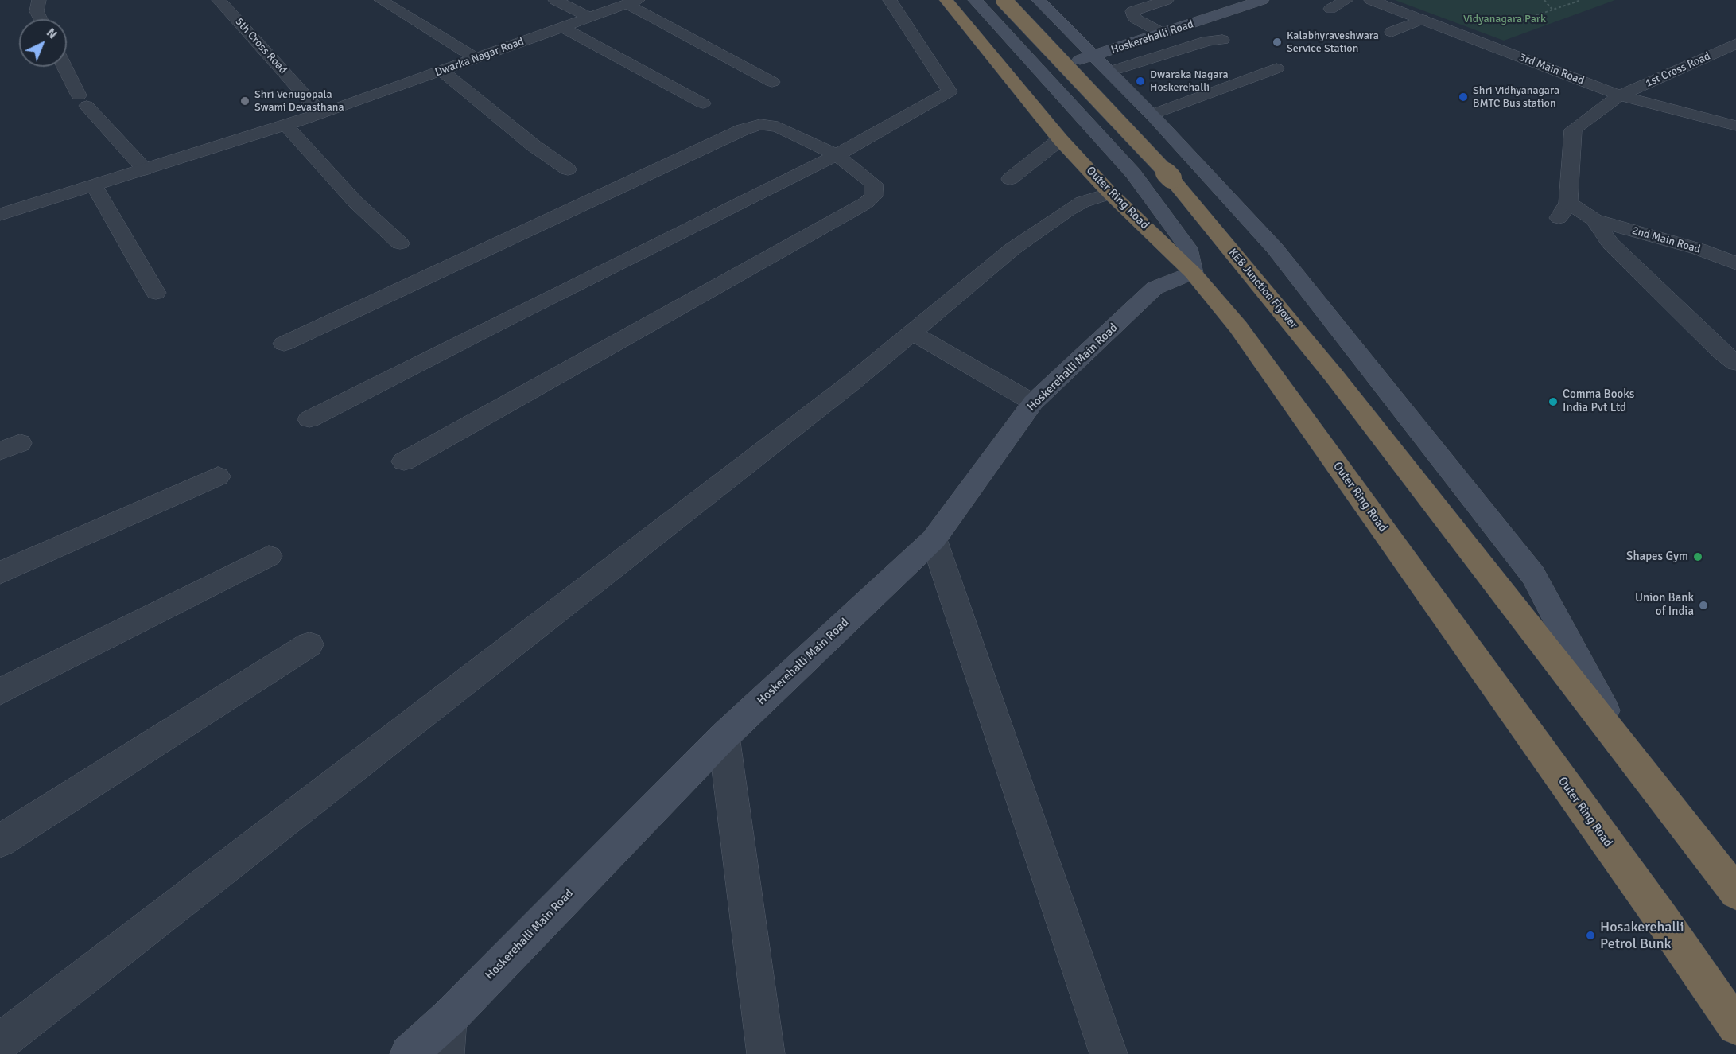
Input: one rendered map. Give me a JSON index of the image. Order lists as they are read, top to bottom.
{
  "streets": {
    "highway": ["Outer Ring Road", "KEB Junction Flyover"],
    "street": [
      "Hoskerehalli Road",
      "5th Cross Road",
      "Dwarka Nagar Road",
      "3rd Main Road",
      "1st Cross Road",
      "2nd Main Road",
      "Hoskerehalli Main Road"
    ]
  },
  "crossings": [
    ["5th Cross Road", "Dwarka Nagar Road"],
    ["3rd Main Road", "1st Cross Road"],
    ["1st Cross Road", "2nd Main Road"],
    ["Outer Ring Road", "Hoskerehalli Main Road"]
  ],
  "parks": ["Vidyanagara Park"],
  "places": [
    "Kalabhyraveshwara Service Station",
    "Dwaraka Nagara Hoskerehalli",
    "Shri Vidhyanagara BMTC Bus station",
    "Shri Venugopala Swami Devasthana",
    "Comma Books India Pvt Ltd",
    "Shapes Gym",
    "Union Bank of India",
    "Hosakerehalli Petrol Bunk"
  ],
  "north": "top right"
}
